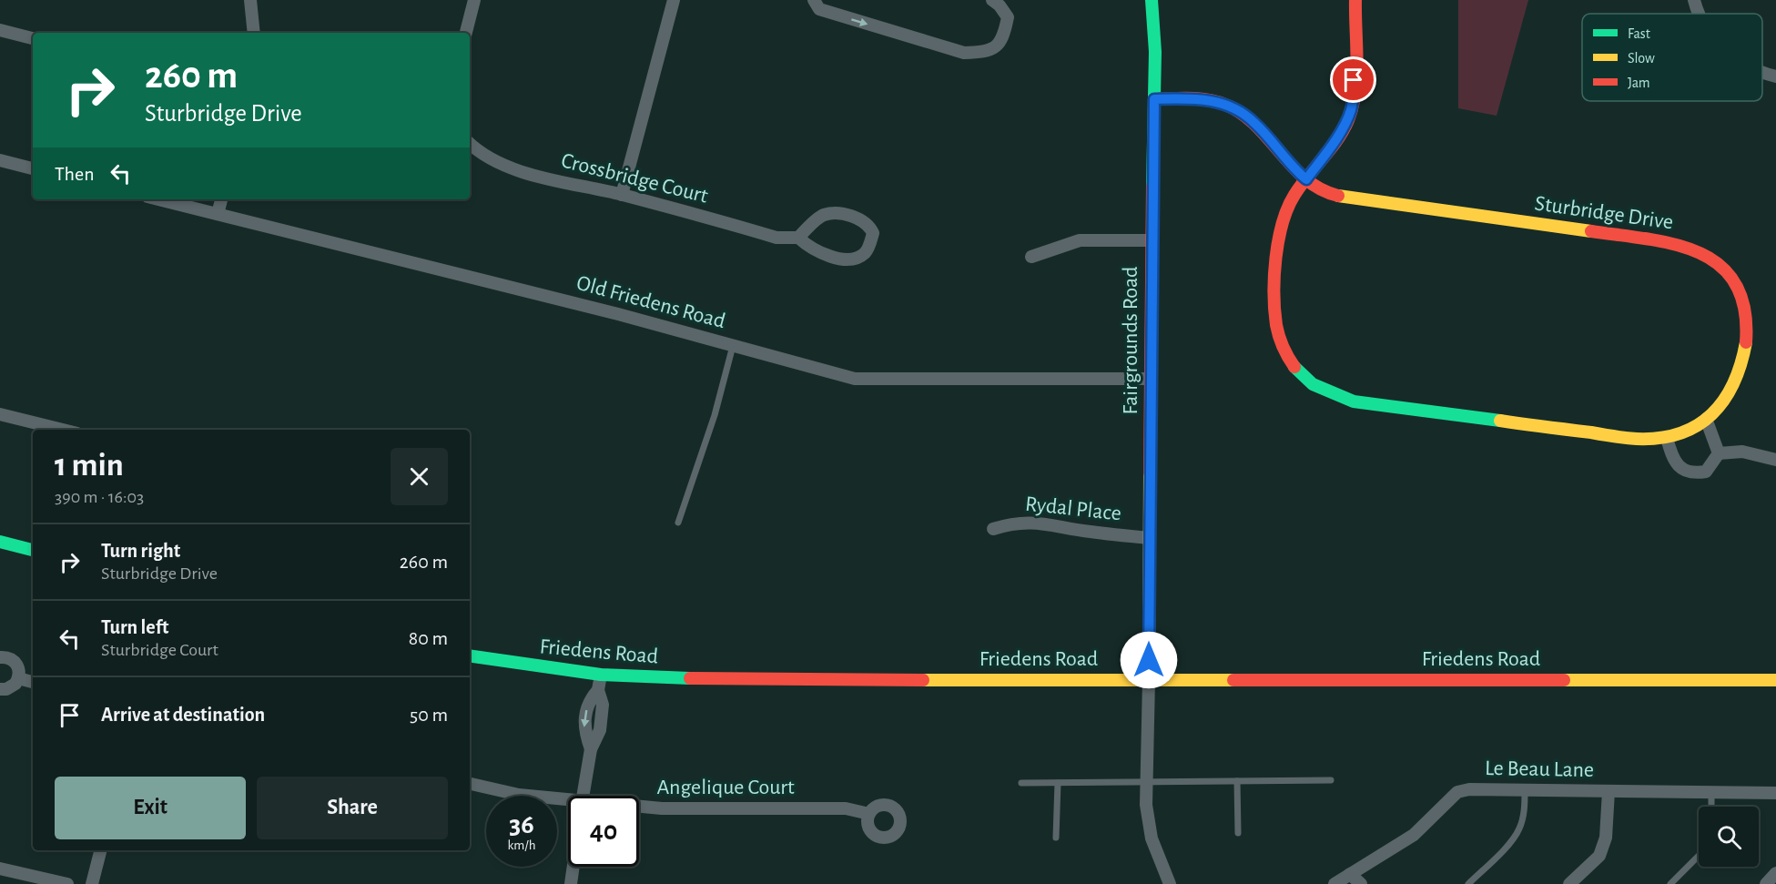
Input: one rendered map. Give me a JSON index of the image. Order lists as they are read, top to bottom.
{
  "streets": {
    "street": [
      "Crossbridge Court",
      "Sturbridge Drive",
      "Old Friedens Road",
      "Fairgrounds Road",
      "Rydal Place",
      "Friedens Road",
      "Le Beau Lane",
      "Angelique Court"
    ]
  },
  "crossings": [
    ["Sturbridge Drive", "Fairgrounds Road"],
    ["Old Friedens Road", "Fairgrounds Road"],
    ["Fairgrounds Road", "Rydal Place"],
    ["Fairgrounds Road", "Friedens Road"]
  ],
  "legend": ["Fast", "Slow", "Jam"],
  "page": {
    "turn": ["260 m", "Sturbridge Drive"],
    "then": "Then",
    "heading": ["1 min", "390 m · 16:03"],
    "list": [
      {
        "name": "Turn right",
        "note": "Sturbridge Drive",
        "value": "260 m"
      },
      {
        "name": "Turn left",
        "note": "Sturbridge Court",
        "value": "80 m"
      },
      {
        "name": "Arrive at destination",
        "value": "50 m"
      }
    ],
    "buttons": ["Exit", "Share"],
    "speed": "36 km/h",
    "limit": "40"
  }
}
